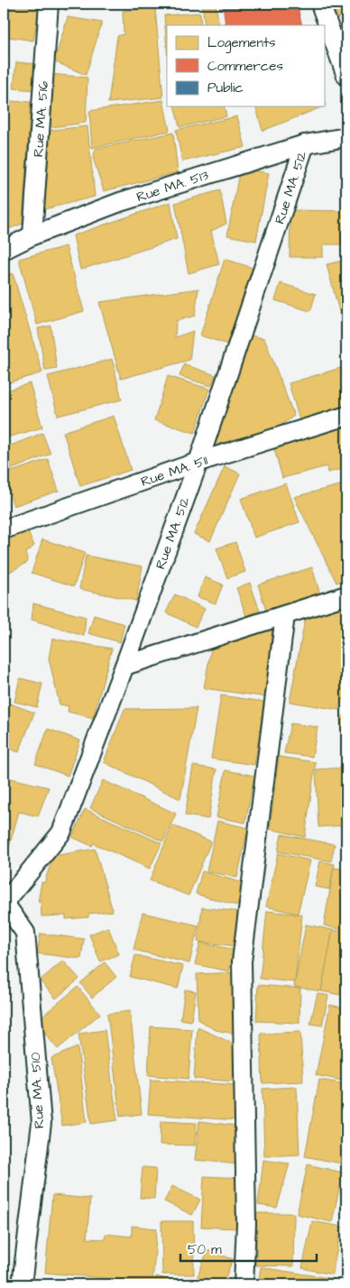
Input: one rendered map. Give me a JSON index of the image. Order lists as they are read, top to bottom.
{
  "streets": {
    "street": [
      "Rue MA. 516",
      "Rue MA. 513",
      "Rue MA. 512",
      "Rue MA. 511",
      "Rue MA. 510"
    ]
  },
  "crossings": [
    ["Rue MA. 516", "Rue MA. 513"],
    ["Rue MA. 513", "Rue MA. 512"],
    ["Rue MA. 512", "Rue MA. 511"],
    ["Rue MA. 512", "Rue MA. 510"]
  ],
  "legend": ["Logements", "Commerces", "Public"],
  "scale_bar": "50 m"
}
